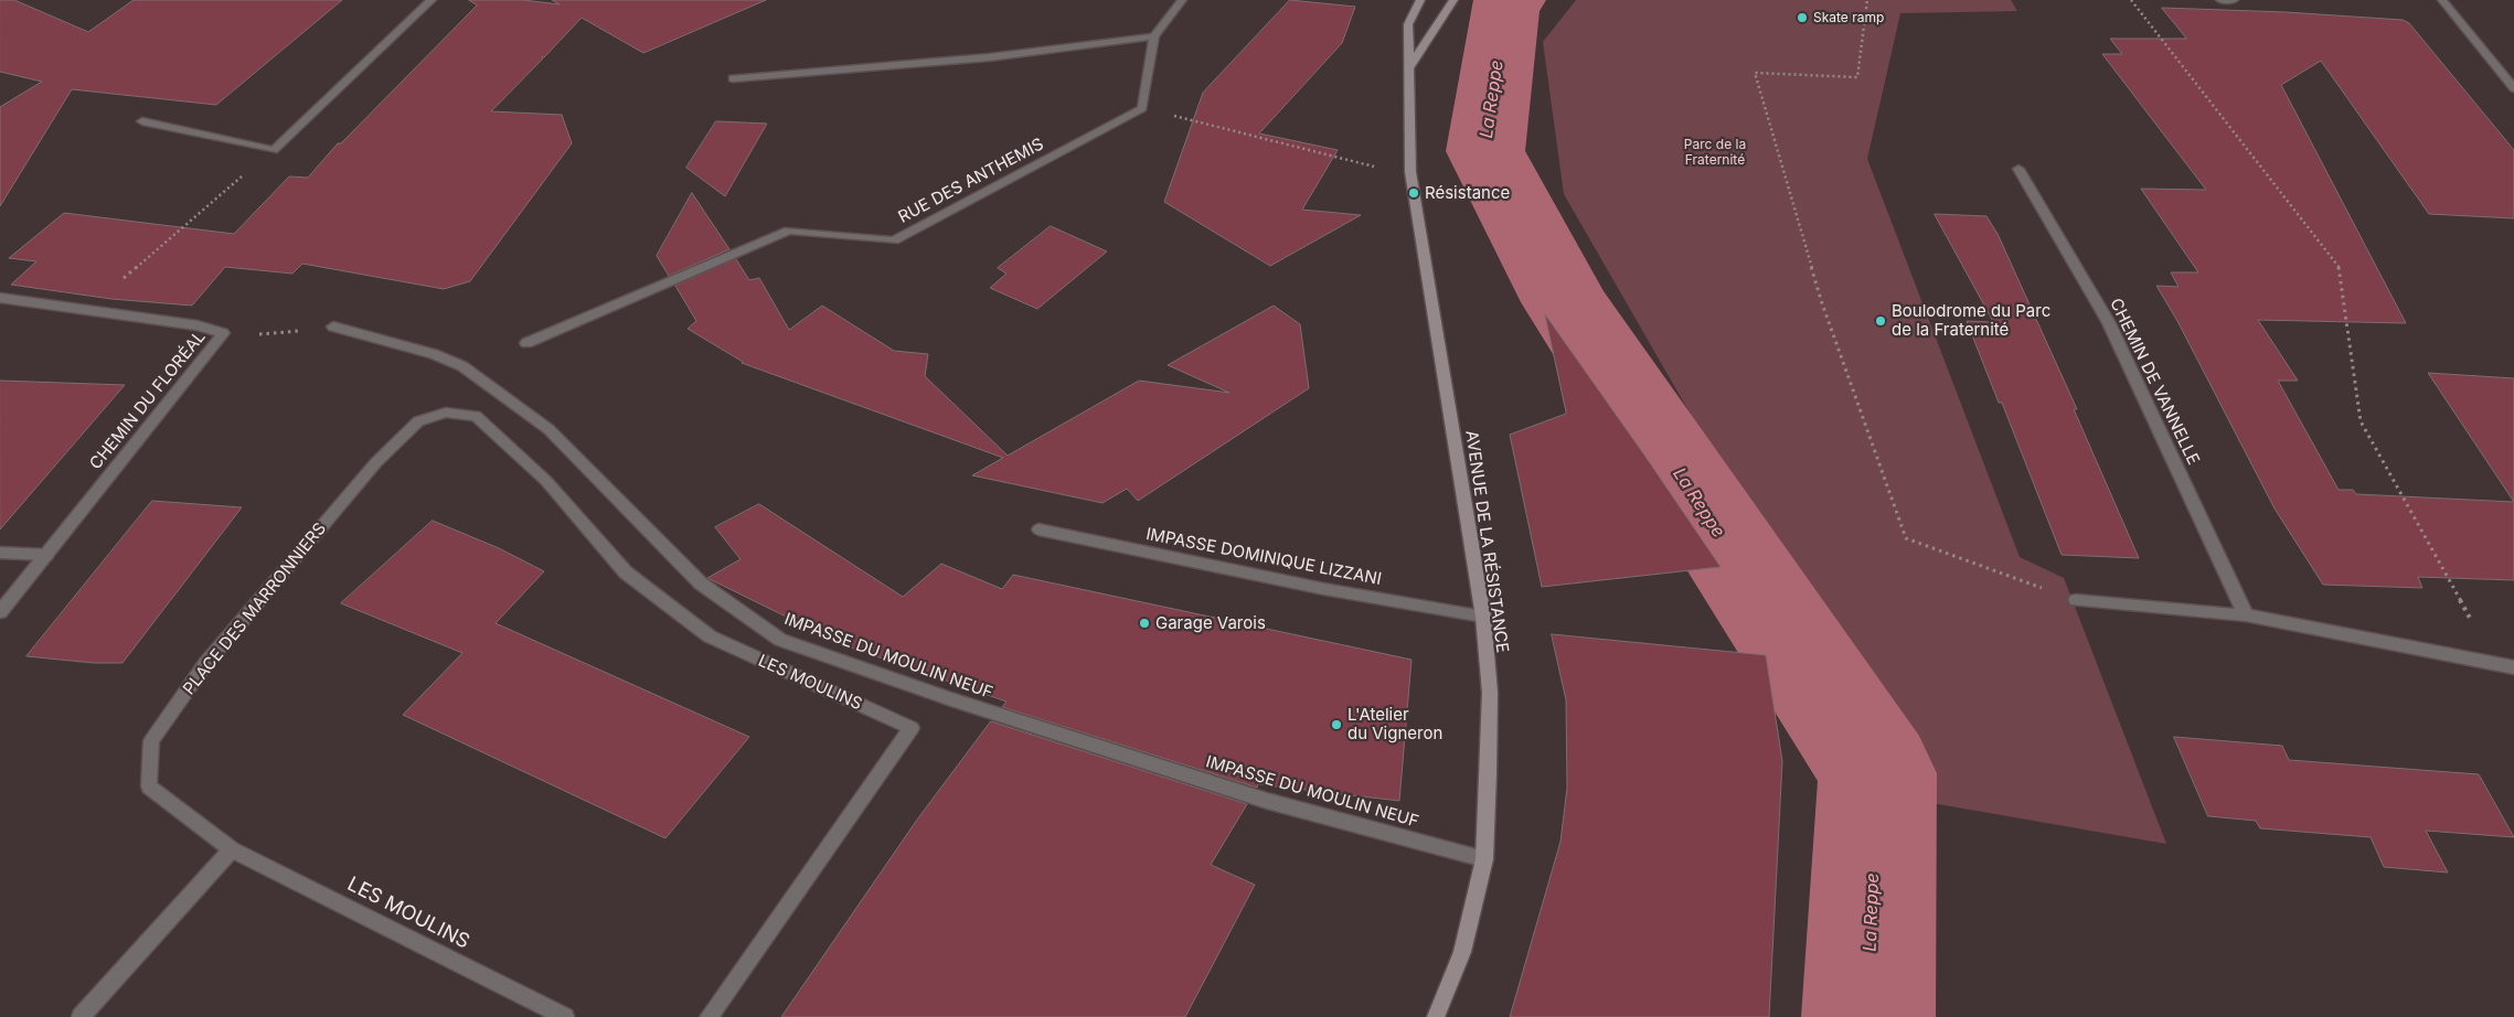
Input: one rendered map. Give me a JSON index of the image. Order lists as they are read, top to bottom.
{
  "streets": {
    "main road": ["AVENUE DE LA RÉSISTANCE"],
    "street": [
      "RUE DES ANTHEMIS",
      "CHEMIN DE VANNELLE",
      "CHEMIN DU FLORÉAL",
      "IMPASSE DOMINIQUE LIZZANI",
      "PLACE DES MARRONNIERS",
      "IMPASSE DU MOULIN NEUF",
      "LES MOULINS"
    ]
  },
  "crossings": [
    ["AVENUE DE LA RÉSISTANCE", "IMPASSE DOMINIQUE LIZZANI"],
    ["AVENUE DE LA RÉSISTANCE", "IMPASSE DU MOULIN NEUF"],
    ["PLACE DES MARRONNIERS", "LES MOULINS"]
  ],
  "water": ["La Reppe"],
  "parks": ["Parc de la Fraternité"],
  "places": [
    "Skate ramp",
    "Résistance",
    "Boulodrome du Parc de la Fraternité",
    "Garage Varois",
    "L'Atelier du Vigneron"
  ]
}
